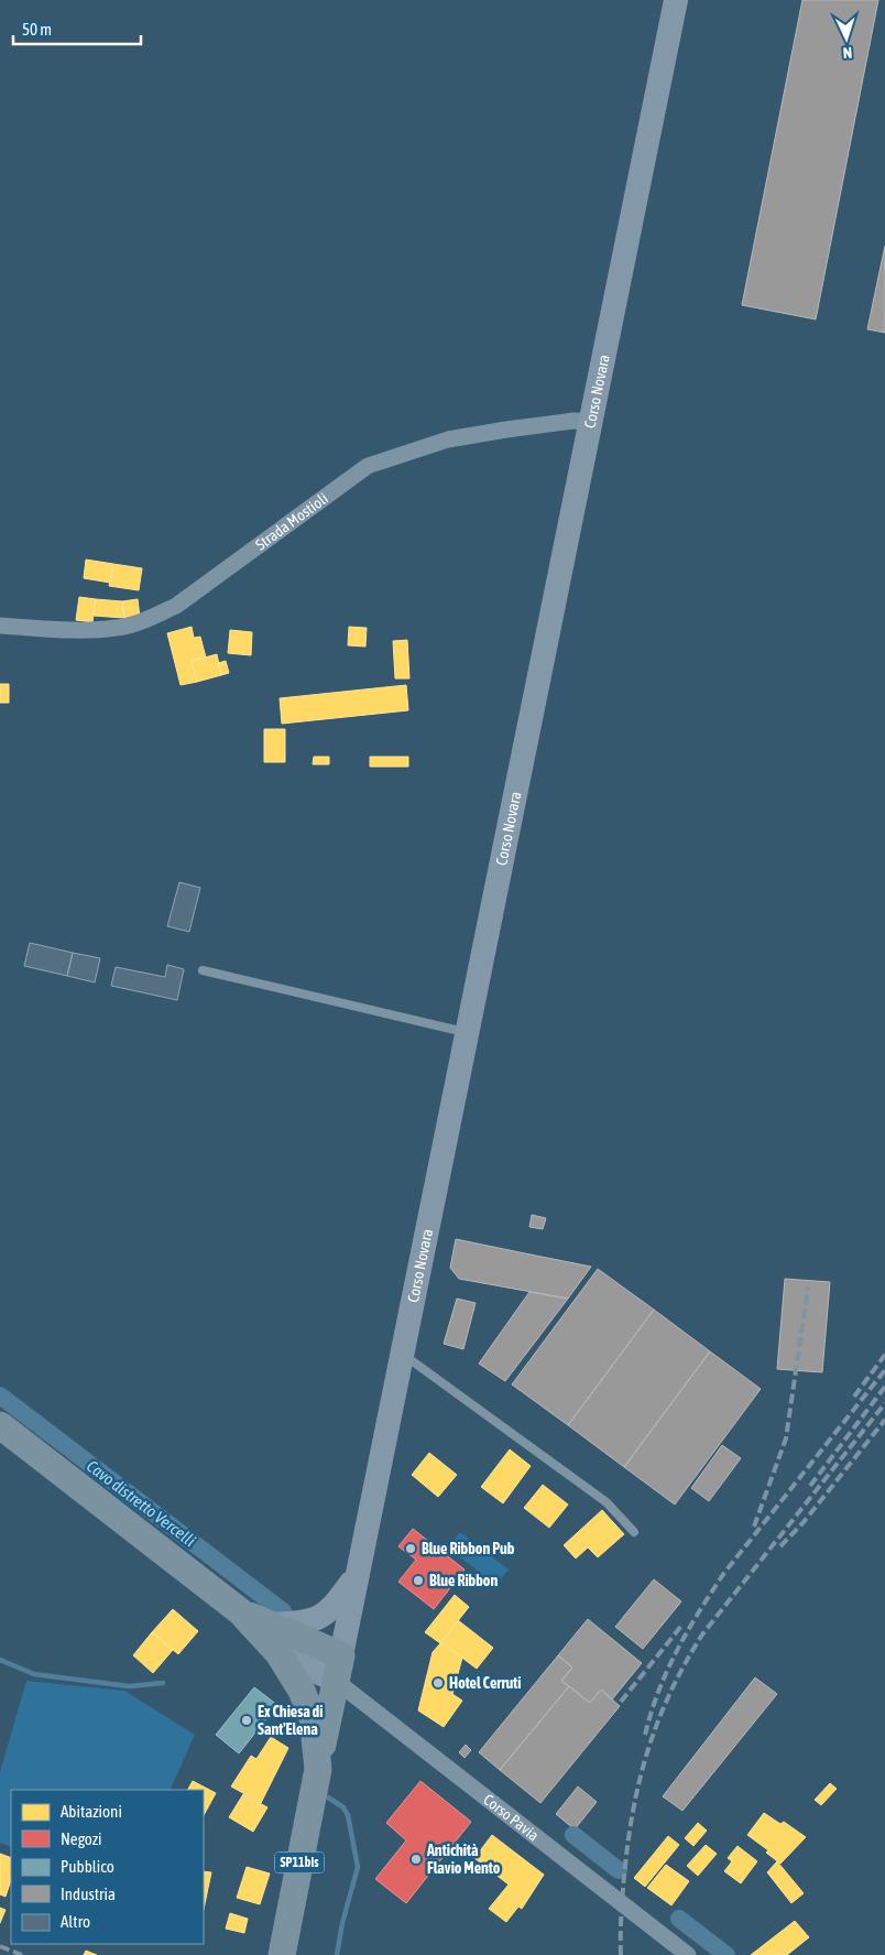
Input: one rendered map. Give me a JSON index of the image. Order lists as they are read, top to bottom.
{
  "streets": {
    "main road": ["Corso Novara", "SP11bis"],
    "street": ["Strada Mostioli", "Corso Pavia"]
  },
  "crossings": [
    ["Corso Novara", "Strada Mostioli"],
    ["Corso Novara", "Corso Pavia"],
    ["Corso Novara", "SP11bis"]
  ],
  "water": ["Cavo distretto Vercelli"],
  "places": [
    "Blue Ribbon Pub",
    "Blue Ribbon",
    "Hotel Cerruti",
    "Ex Chiesa di Sant'Elena",
    "Antichità Flavio Mento"
  ],
  "legend": [
    "Abitazioni",
    "Negozi",
    "Pubblico",
    "Industria",
    "Altro"
  ],
  "scale_bar": "50 m",
  "north": "bottom"
}
